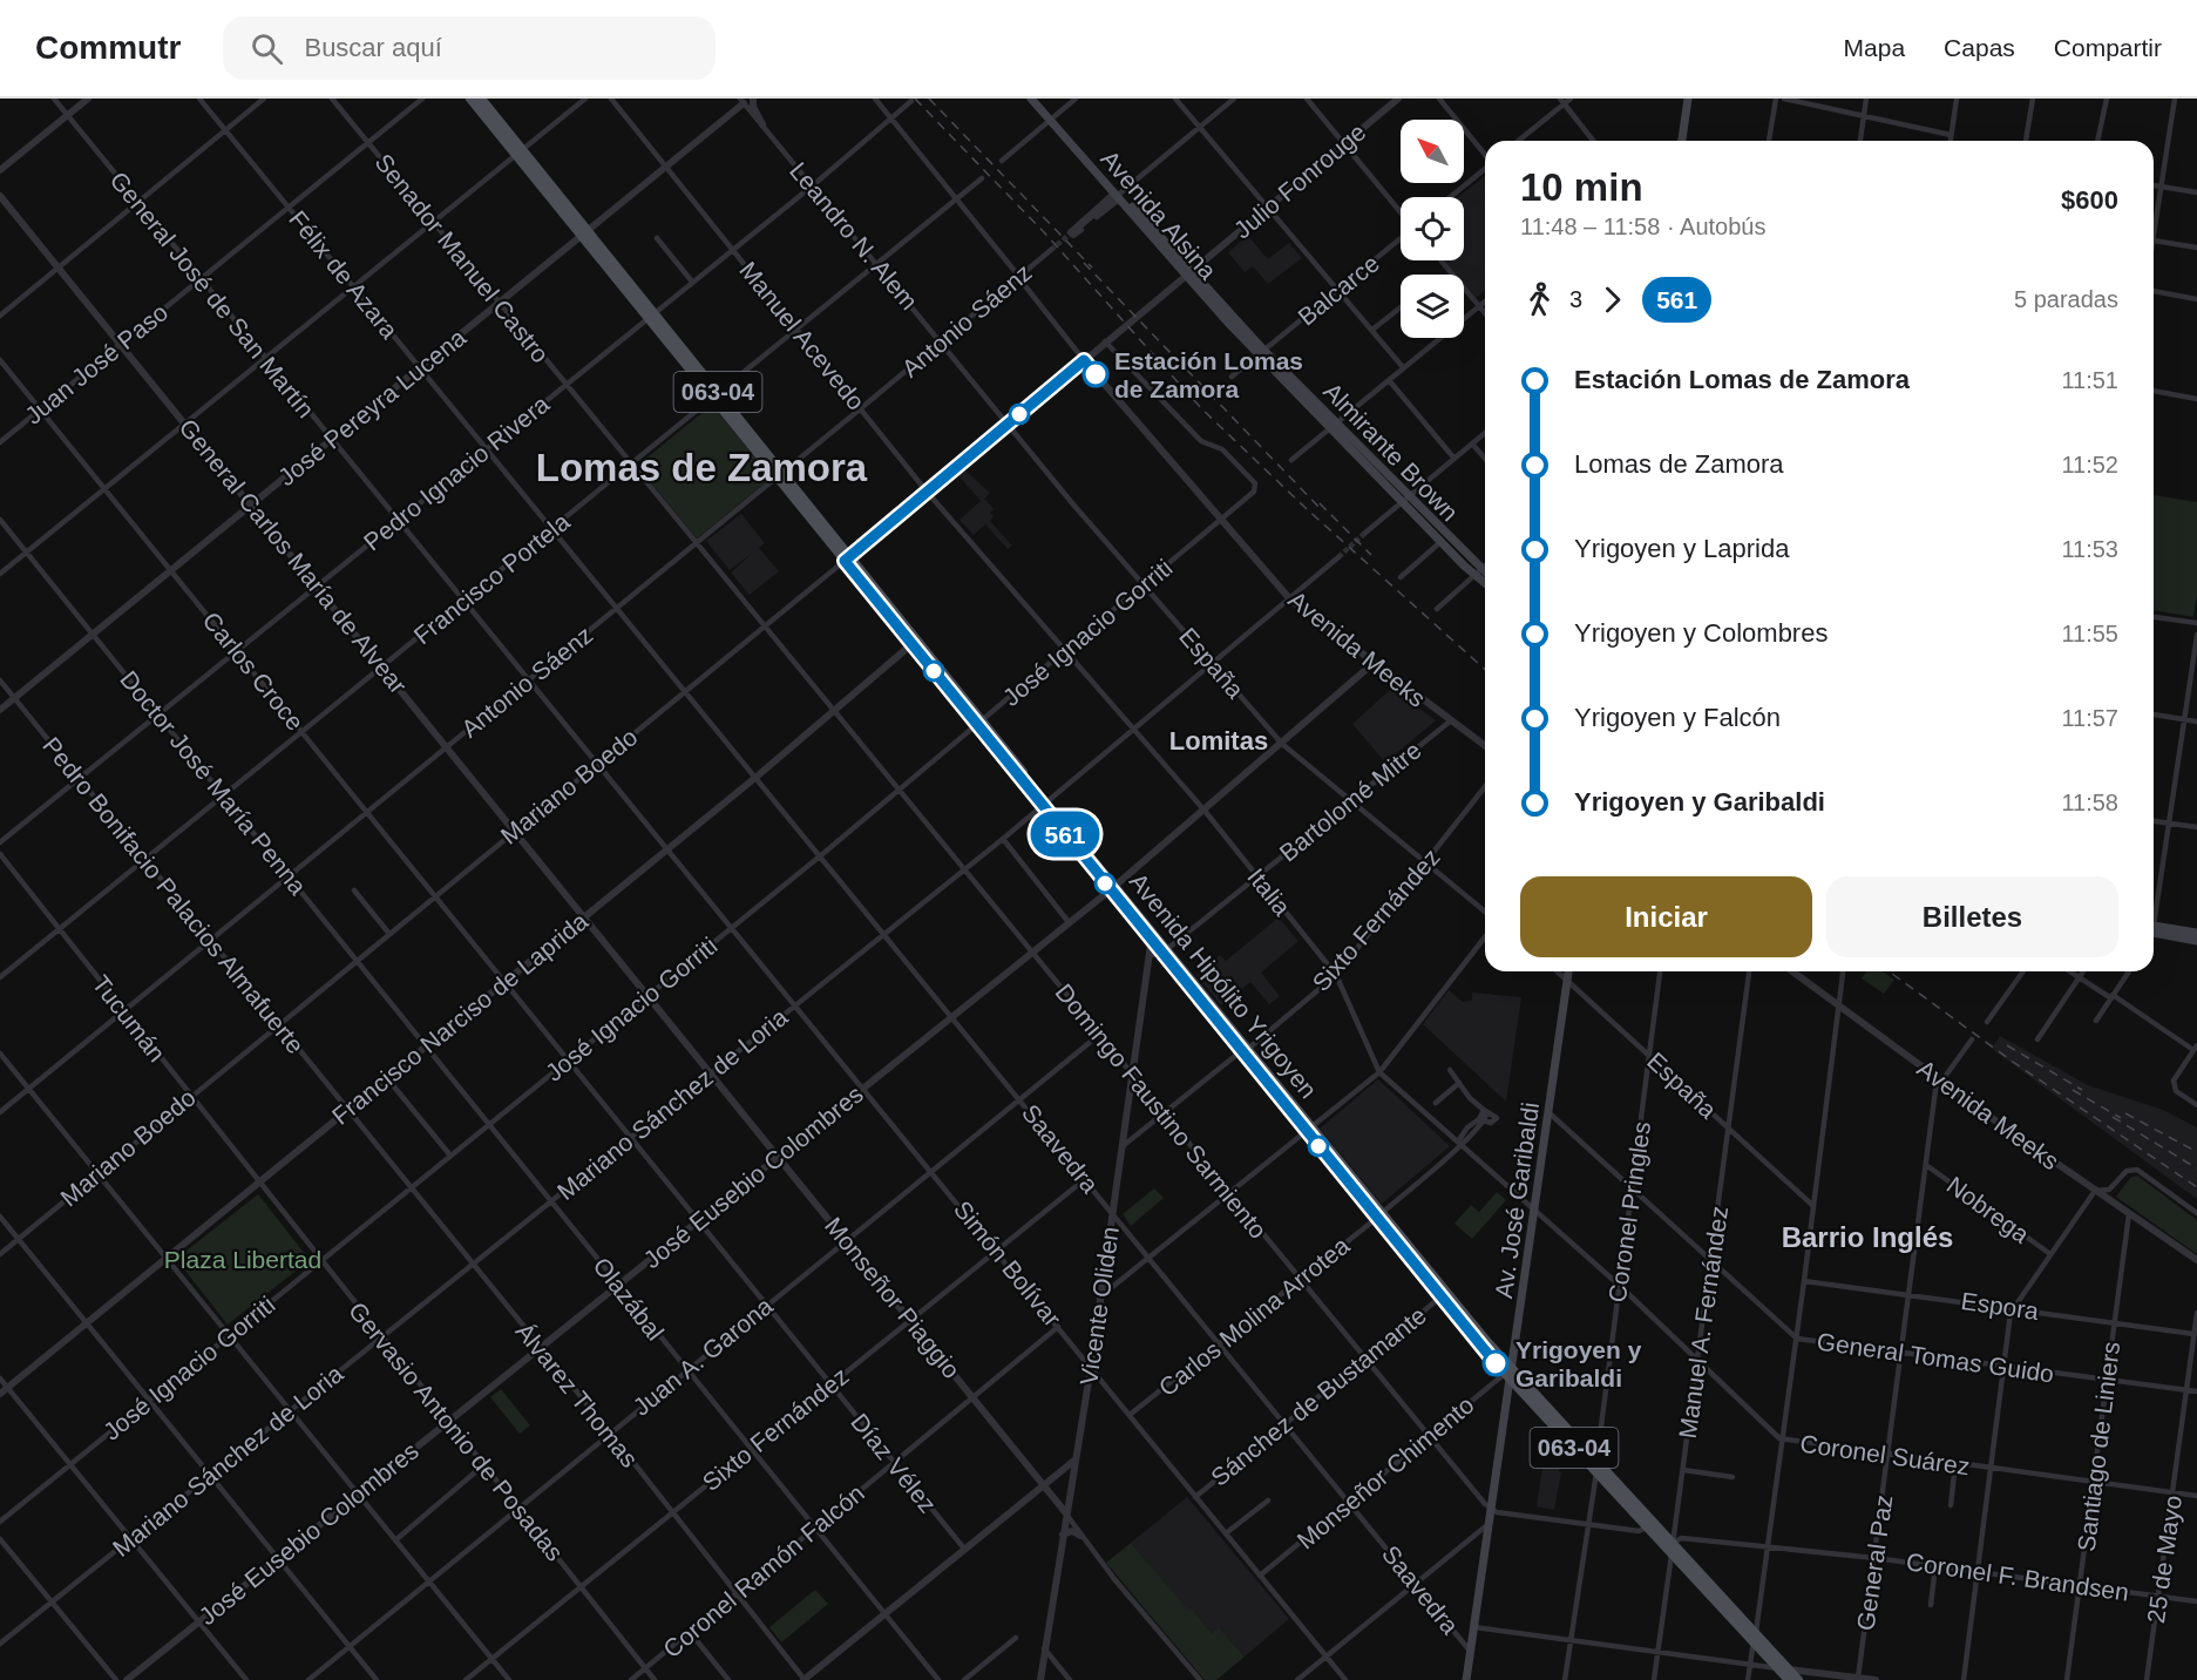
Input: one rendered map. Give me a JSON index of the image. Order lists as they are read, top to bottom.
{
  "streets": {
    "main road": [
      "Avenida Alsina",
      "063-04",
      "Almirante Brown",
      "Avenida Hipólito Yrigoyen",
      "Av. José Garibaldi"
    ],
    "street": [
      "Julio Fonrouge",
      "Leandro N. Alem",
      "Senador Manuel Castro",
      "Félix de Azara",
      "Balcarce",
      "General José de San Martín",
      "Antonio Sáenz",
      "Manuel Acevedo",
      "Juan José Paso",
      "José Pereyra Lucena",
      "Pedro Ignacio Rivera",
      "General Carlos María de Alvear",
      "Francisco Portela",
      "José Ignacio Gorriti",
      "Avenida Meeks",
      "España",
      "Carlos Croce",
      "Doctor José María Penna",
      "Mariano Boedo",
      "Bartolomé Mitre",
      "Italia",
      "Pedro Bonifacio Palacios Almafuerte",
      "Sixto Fernández",
      "Tucumán",
      "Francisco Narciso de Laprida",
      "Mariano Sánchez de Loria",
      "Domingo Faustino Sarmiento",
      "Saavedra",
      "José Eusebio Colombres",
      "Nobrega",
      "Coronel Pringles",
      "Simón Bolívar",
      "Monseñor Piaggio",
      "Olazábal",
      "Vicente Oliden",
      "Espora",
      "Carlos Molina Arrotea",
      "Manuel A. Fernández",
      "Juan A. Garona",
      "General Tomas Guido",
      "Álvarez Thomas",
      "Sánchez de Bustamante",
      "Gervasio Antonio de Posadas",
      "Santiago de Liniers",
      "Coronel Suárez",
      "Díaz Vélez",
      "Monseñor Chimento",
      "25 de Mayo",
      "General Paz",
      "Coronel Ramón Falcón",
      "Coronel F. Brandsen"
    ]
  },
  "crossings": [
    ["Julio Fonrouge", "Avenida Alsina"],
    ["Julio Fonrouge", "Mariano Boedo"],
    ["Avenida Alsina", "Balcarce"],
    ["Avenida Alsina", "Almirante Brown"],
    ["Leandro N. Alem", "Antonio Sáenz"],
    ["Leandro N. Alem", "José Pereyra Lucena"],
    ["Leandro N. Alem", "Pedro Ignacio Rivera"],
    ["Leandro N. Alem", "Francisco Portela"],
    ["Leandro N. Alem", "España"],
    ["Leandro N. Alem", "Mariano Boedo"],
    ["Senador Manuel Castro", "Antonio Sáenz"],
    ["Senador Manuel Castro", "Juan José Paso"],
    ["Senador Manuel Castro", "José Pereyra Lucena"],
    ["Senador Manuel Castro", "Pedro Ignacio Rivera"],
    ["Senador Manuel Castro", "Francisco Portela"],
    ["Senador Manuel Castro", "Mariano Boedo"],
    ["Senador Manuel Castro", "Francisco Narciso de Laprida"],
    ["Senador Manuel Castro", "Domingo Faustino Sarmiento"],
    ["Félix de Azara", "Antonio Sáenz"],
    ["Félix de Azara", "Juan José Paso"],
    ["Félix de Azara", "José Pereyra Lucena"],
    ["Félix de Azara", "Pedro Ignacio Rivera"],
    ["Félix de Azara", "Francisco Portela"],
    ["Félix de Azara", "Mariano Boedo"],
    ["Félix de Azara", "Francisco Narciso de Laprida"],
    ["Félix de Azara", "Saavedra"],
    ["Balcarce", "Almirante Brown"],
    ["General José de San Martín", "Antonio Sáenz"],
    ["General José de San Martín", "Juan José Paso"],
    ["General José de San Martín", "José Pereyra Lucena"],
    ["General José de San Martín", "Pedro Ignacio Rivera"],
    ["General José de San Martín", "Francisco Portela"],
    ["General José de San Martín", "Mariano Boedo"],
    ["General José de San Martín", "Francisco Narciso de Laprida"],
    ["General José de San Martín", "Simón Bolívar"],
    ["Antonio Sáenz", "Manuel Acevedo"],
    ["Antonio Sáenz", "General Carlos María de Alvear"],
    ["Antonio Sáenz", "Carlos Croce"],
    ["Antonio Sáenz", "Doctor José María Penna"],
    ["Antonio Sáenz", "Pedro Bonifacio Palacios Almafuerte"],
    ["Antonio Sáenz", "Avenida Hipólito Yrigoyen"],
    ["Antonio Sáenz", "Tucumán"],
    ["Manuel Acevedo", "José Pereyra Lucena"],
    ["Manuel Acevedo", "Pedro Ignacio Rivera"],
    ["Manuel Acevedo", "Francisco Portela"],
    ["Manuel Acevedo", "Mariano Boedo"],
    ["Manuel Acevedo", "Italia"],
    ["Juan José Paso", "General Carlos María de Alvear"],
    ["Juan José Paso", "Carlos Croce"],
    ["José Pereyra Lucena", "General Carlos María de Alvear"],
    ["José Pereyra Lucena", "Carlos Croce"],
    ["José Pereyra Lucena", "Doctor José María Penna"],
    ["José Pereyra Lucena", "Pedro Bonifacio Palacios Almafuerte"],
    ["José Pereyra Lucena", "Avenida Hipólito Yrigoyen"],
    ["Pedro Ignacio Rivera", "General Carlos María de Alvear"],
    ["Pedro Ignacio Rivera", "Carlos Croce"],
    ["Pedro Ignacio Rivera", "Doctor José María Penna"],
    ["Pedro Ignacio Rivera", "Pedro Bonifacio Palacios Almafuerte"],
    ["Pedro Ignacio Rivera", "Avenida Hipólito Yrigoyen"],
    ["General Carlos María de Alvear", "Francisco Portela"],
    ["General Carlos María de Alvear", "Mariano Boedo"],
    ["General Carlos María de Alvear", "Francisco Narciso de Laprida"],
    ["General Carlos María de Alvear", "Monseñor Piaggio"],
    ["Francisco Portela", "Carlos Croce"],
    ["Francisco Portela", "Doctor José María Penna"],
    ["Francisco Portela", "Pedro Bonifacio Palacios Almafuerte"],
    ["Francisco Portela", "Avenida Hipólito Yrigoyen"],
    ["Francisco Portela", "Tucumán"],
    ["José Ignacio Gorriti", "Avenida Meeks"],
    ["José Ignacio Gorriti", "España"],
    ["José Ignacio Gorriti", "Mariano Boedo"],
    ["José Ignacio Gorriti", "Italia"],
    ["José Ignacio Gorriti", "Avenida Hipólito Yrigoyen"],
    ["José Ignacio Gorriti", "Domingo Faustino Sarmiento"],
    ["José Ignacio Gorriti", "Saavedra"],
    ["José Ignacio Gorriti", "Simón Bolívar"],
    ["José Ignacio Gorriti", "Monseñor Piaggio"],
    ["José Ignacio Gorriti", "Olazábal"],
    ["José Ignacio Gorriti", "Álvarez Thomas"],
    ["José Ignacio Gorriti", "Gervasio Antonio de Posadas"],
    ["José Ignacio Gorriti", "Díaz Vélez"],
    ["Avenida Meeks", "Mariano Boedo"],
    ["Avenida Meeks", "Bartolomé Mitre"],
    ["Avenida Meeks", "Mariano Sánchez de Loria"],
    ["Avenida Meeks", "José Eusebio Colombres"],
    ["Avenida Meeks", "Santiago de Liniers"],
    ["Avenida Meeks", "General Paz"],
    ["España", "Bartolomé Mitre"],
    ["España", "Sixto Fernández"],
    ["España", "Mariano Sánchez de Loria"],
    ["España", "José Eusebio Colombres"],
    ["España", "Av. José Garibaldi"],
    ["España", "Coronel Pringles"],
    ["España", "Manuel A. Fernández"],
    ["Carlos Croce", "Mariano Boedo"],
    ["Carlos Croce", "Francisco Narciso de Laprida"],
    ["Carlos Croce", "Díaz Vélez"],
    ["Doctor José María Penna", "Mariano Boedo"],
    ["Doctor José María Penna", "Francisco Narciso de Laprida"],
    ["Doctor José María Penna", "Olazábal"],
    ["Mariano Boedo", "Pedro Bonifacio Palacios Almafuerte"],
    ["Mariano Boedo", "Avenida Hipólito Yrigoyen"],
    ["Mariano Boedo", "Tucumán"],
    ["Bartolomé Mitre", "Italia"],
    ["Bartolomé Mitre", "Avenida Hipólito Yrigoyen"],
    ["Bartolomé Mitre", "Vicente Oliden"],
    ["Italia", "Sixto Fernández"],
    ["Italia", "Mariano Sánchez de Loria"],
    ["Italia", "José Eusebio Colombres"],
    ["Italia", "Av. José Garibaldi"],
    ["Italia", "Carlos Molina Arrotea"],
    ["Italia", "Coronel Suárez"],
    ["Pedro Bonifacio Palacios Almafuerte", "Francisco Narciso de Laprida"],
    ["Pedro Bonifacio Palacios Almafuerte", "Álvarez Thomas"],
    ["Sixto Fernández", "Avenida Hipólito Yrigoyen"],
    ["Sixto Fernández", "Domingo Faustino Sarmiento"],
    ["Sixto Fernández", "Saavedra"],
    ["Sixto Fernández", "Simón Bolívar"],
    ["Sixto Fernández", "Monseñor Piaggio"],
    ["Sixto Fernández", "Olazábal"],
    ["Sixto Fernández", "Vicente Oliden"],
    ["Sixto Fernández", "Álvarez Thomas"],
    ["Sixto Fernández", "Gervasio Antonio de Posadas"],
    ["Sixto Fernández", "Díaz Vélez"],
    ["Avenida Hipólito Yrigoyen", "Francisco Narciso de Laprida"],
    ["Avenida Hipólito Yrigoyen", "Mariano Sánchez de Loria"],
    ["Avenida Hipólito Yrigoyen", "José Eusebio Colombres"],
    ["Avenida Hipólito Yrigoyen", "Av. José Garibaldi"],
    ["Avenida Hipólito Yrigoyen", "Coronel Pringles"],
    ["Avenida Hipólito Yrigoyen", "Vicente Oliden"],
    ["Avenida Hipólito Yrigoyen", "Carlos Molina Arrotea"],
    ["Avenida Hipólito Yrigoyen", "Manuel A. Fernández"],
    ["Avenida Hipólito Yrigoyen", "Sánchez de Bustamante"],
    ["Avenida Hipólito Yrigoyen", "Monseñor Chimento"],
    ["Avenida Hipólito Yrigoyen", "Coronel F. Brandsen"],
    ["Tucumán", "Francisco Narciso de Laprida"],
    ["Tucumán", "Gervasio Antonio de Posadas"],
    ["Francisco Narciso de Laprida", "Domingo Faustino Sarmiento"],
    ["Francisco Narciso de Laprida", "Saavedra"],
    ["Francisco Narciso de Laprida", "Simón Bolívar"],
    ["Francisco Narciso de Laprida", "Monseñor Piaggio"],
    ["Francisco Narciso de Laprida", "Olazábal"],
    ["Francisco Narciso de Laprida", "Álvarez Thomas"],
    ["Francisco Narciso de Laprida", "Gervasio Antonio de Posadas"],
    ["Francisco Narciso de Laprida", "Díaz Vélez"],
    ["Mariano Sánchez de Loria", "Domingo Faustino Sarmiento"],
    ["Mariano Sánchez de Loria", "Saavedra"],
    ["Mariano Sánchez de Loria", "Simón Bolívar"],
    ["Mariano Sánchez de Loria", "Monseñor Piaggio"],
    ["Mariano Sánchez de Loria", "Olazábal"],
    ["Mariano Sánchez de Loria", "Álvarez Thomas"],
    ["Mariano Sánchez de Loria", "Gervasio Antonio de Posadas"],
    ["Mariano Sánchez de Loria", "Díaz Vélez"],
    ["Domingo Faustino Sarmiento", "José Eusebio Colombres"],
    ["Domingo Faustino Sarmiento", "Av. José Garibaldi"],
    ["Domingo Faustino Sarmiento", "Vicente Oliden"],
    ["Domingo Faustino Sarmiento", "Carlos Molina Arrotea"],
    ["Domingo Faustino Sarmiento", "Juan A. Garona"],
    ["Domingo Faustino Sarmiento", "Sánchez de Bustamante"],
    ["Domingo Faustino Sarmiento", "Monseñor Chimento"],
    ["Saavedra", "José Eusebio Colombres"],
    ["Saavedra", "Av. José Garibaldi"],
    ["Saavedra", "Vicente Oliden"],
    ["Saavedra", "Carlos Molina Arrotea"],
    ["Saavedra", "Juan A. Garona"],
    ["Saavedra", "Sánchez de Bustamante"],
    ["Saavedra", "Monseñor Chimento"],
    ["José Eusebio Colombres", "Simón Bolívar"],
    ["José Eusebio Colombres", "Monseñor Piaggio"],
    ["José Eusebio Colombres", "Olazábal"],
    ["José Eusebio Colombres", "Álvarez Thomas"],
    ["José Eusebio Colombres", "Gervasio Antonio de Posadas"],
    ["José Eusebio Colombres", "Díaz Vélez"],
    ["Av. José Garibaldi", "General Tomas Guido"],
    ["Av. José Garibaldi", "Coronel Suárez"],
    ["Av. José Garibaldi", "Monseñor Chimento"],
    ["Nobrega", "General Paz"],
    ["Coronel Pringles", "General Tomas Guido"],
    ["Coronel Pringles", "Coronel Suárez"],
    ["Simón Bolívar", "Vicente Oliden"],
    ["Simón Bolívar", "Carlos Molina Arrotea"],
    ["Simón Bolívar", "Juan A. Garona"],
    ["Simón Bolívar", "Sánchez de Bustamante"],
    ["Simón Bolívar", "Monseñor Chimento"],
    ["Simón Bolívar", "Coronel Ramón Falcón"],
    ["Monseñor Piaggio", "Vicente Oliden"],
    ["Monseñor Piaggio", "Juan A. Garona"],
    ["Monseñor Piaggio", "Coronel Ramón Falcón"],
    ["Olazábal", "Juan A. Garona"],
    ["Olazábal", "Coronel Ramón Falcón"],
    ["Espora", "Santiago de Liniers"],
    ["Espora", "25 de Mayo"],
    ["Espora", "General Paz"],
    ["Manuel A. Fernández", "General Tomas Guido"],
    ["Manuel A. Fernández", "Coronel Suárez"],
    ["Manuel A. Fernández", "Coronel F. Brandsen"],
    ["Juan A. Garona", "Álvarez Thomas"],
    ["Juan A. Garona", "Gervasio Antonio de Posadas"],
    ["Juan A. Garona", "Díaz Vélez"],
    ["General Tomas Guido", "Santiago de Liniers"],
    ["General Tomas Guido", "25 de Mayo"],
    ["General Tomas Guido", "General Paz"],
    ["Álvarez Thomas", "Coronel Ramón Falcón"],
    ["Gervasio Antonio de Posadas", "Coronel Ramón Falcón"],
    ["Santiago de Liniers", "Coronel Suárez"],
    ["Santiago de Liniers", "Coronel F. Brandsen"],
    ["Coronel Suárez", "25 de Mayo"],
    ["Coronel Suárez", "General Paz"],
    ["Díaz Vélez", "Coronel Ramón Falcón"],
    ["25 de Mayo", "Coronel F. Brandsen"],
    ["General Paz", "Coronel F. Brandsen"]
  ],
  "districts": ["Lomas de Zamora", "Lomitas", "Barrio Inglés"],
  "parks": ["Plaza Libertad"],
  "places": ["Estación Lomas de Zamora", "Yrigoyen y Garibaldi"],
  "lines": ["bus line 561"],
  "north": "top left",
  "page": {
    "header": "Commutr",
    "search": "Buscar aquí",
    "nav": ["Mapa", "Capas", "Compartir"],
    "on_map": "561",
    "heading": ["10 min", "11:48 – 11:58 · Autobús", "$600"],
    "legs": ["3", "561", "5 paradas"],
    "list": [
      {
        "name": "Estación Lomas de Zamora",
        "value": "11:51"
      },
      {
        "name": "Lomas de Zamora",
        "value": "11:52"
      },
      {
        "name": "Yrigoyen y Laprida",
        "value": "11:53"
      },
      {
        "name": "Yrigoyen y Colombres",
        "value": "11:55"
      },
      {
        "name": "Yrigoyen y Falcón",
        "value": "11:57"
      },
      {
        "name": "Yrigoyen y Garibaldi",
        "value": "11:58"
      }
    ],
    "buttons": ["Iniciar", "Billetes"]
  }
}
